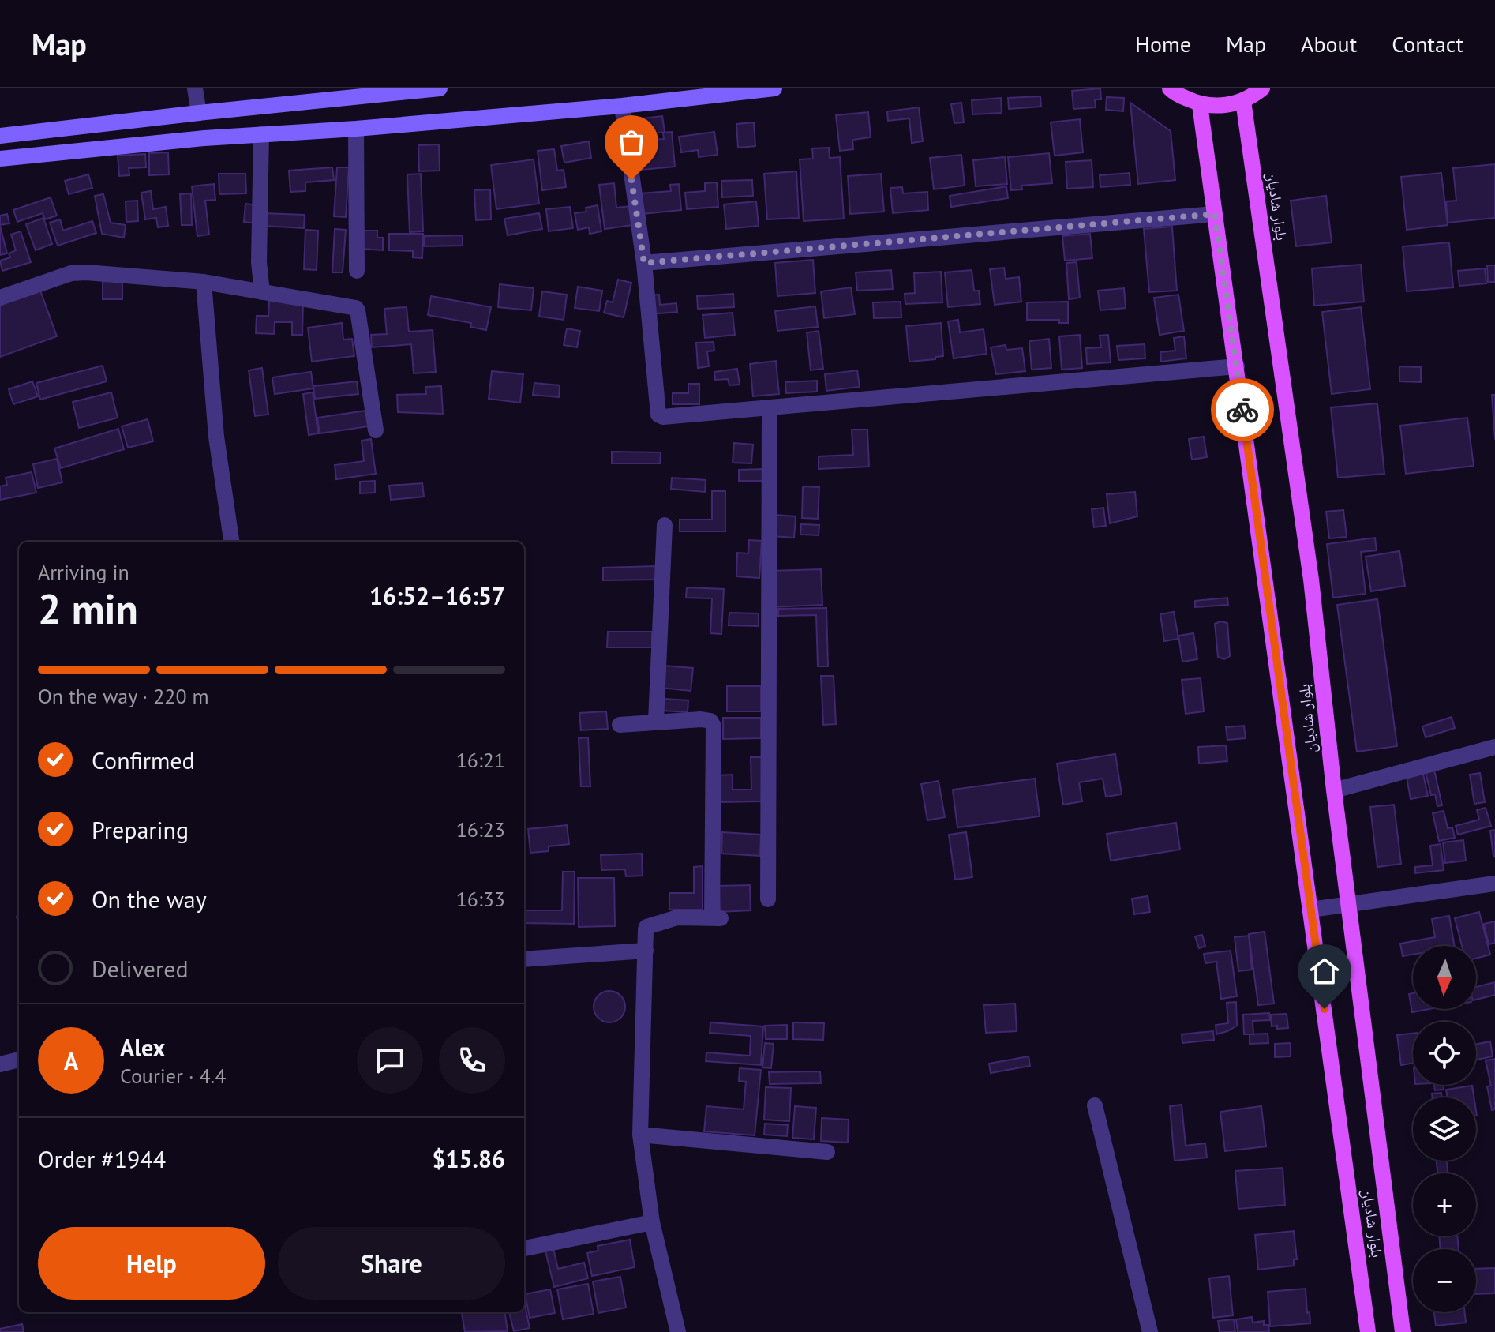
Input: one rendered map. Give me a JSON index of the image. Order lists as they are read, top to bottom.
{
  "streets": {
    "main road": ["بلوار شادیان"]
  },
  "north": "bottom",
  "page": {
    "header": "Map",
    "nav": [
      "Home",
      "Map",
      "About",
      "Contact"
    ],
    "heading": ["2 min", "Arriving in", "16:52–16:57"],
    "panel": [
      "Alex",
      "Courier · 4.4",
      "Order #1944",
      "$15.86"
    ],
    "bar": "On the way · 220 m",
    "list": [
      ["Confirmed", "16:21"],
      ["Preparing", "16:23"],
      ["On the way", "16:33"],
      "Delivered"
    ],
    "map_buttons": ["+", "−"],
    "round": "A",
    "buttons": ["Help", "Share"]
  }
}
